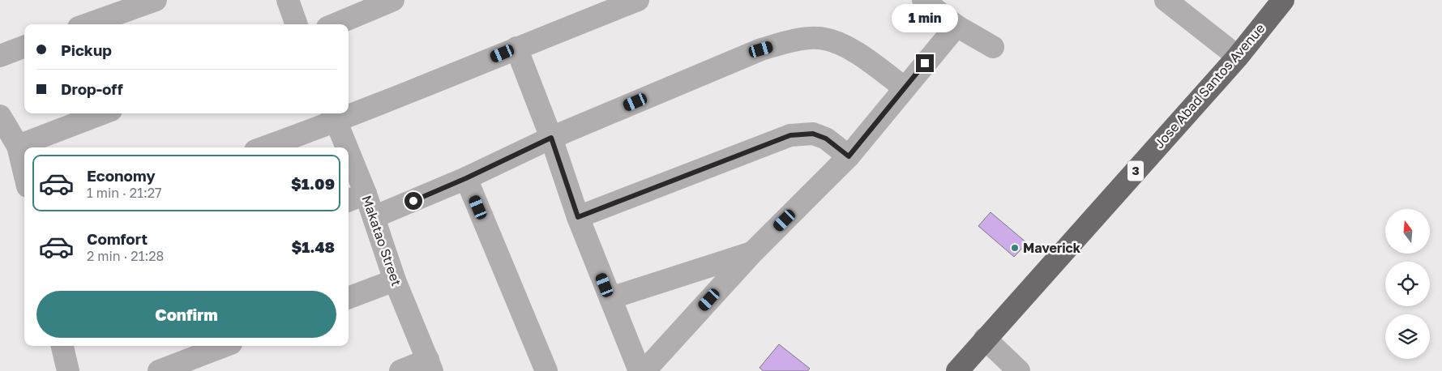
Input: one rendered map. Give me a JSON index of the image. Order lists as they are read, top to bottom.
{
  "streets": {
    "highway": ["Jose Abad Santos Avenue", "3"],
    "street": ["Makatao Street"]
  },
  "places": ["Maverick"],
  "north": "top",
  "page": {
    "bubble": "1 min",
    "banner": ["Pickup", "Drop-off"],
    "list": [
      {
        "name": "Economy",
        "note": "1 min · 21:27",
        "value": "$1.09"
      },
      {
        "name": "Comfort",
        "note": "2 min · 21:28",
        "value": "$1.48"
      }
    ],
    "buttons": "Confirm"
  }
}
